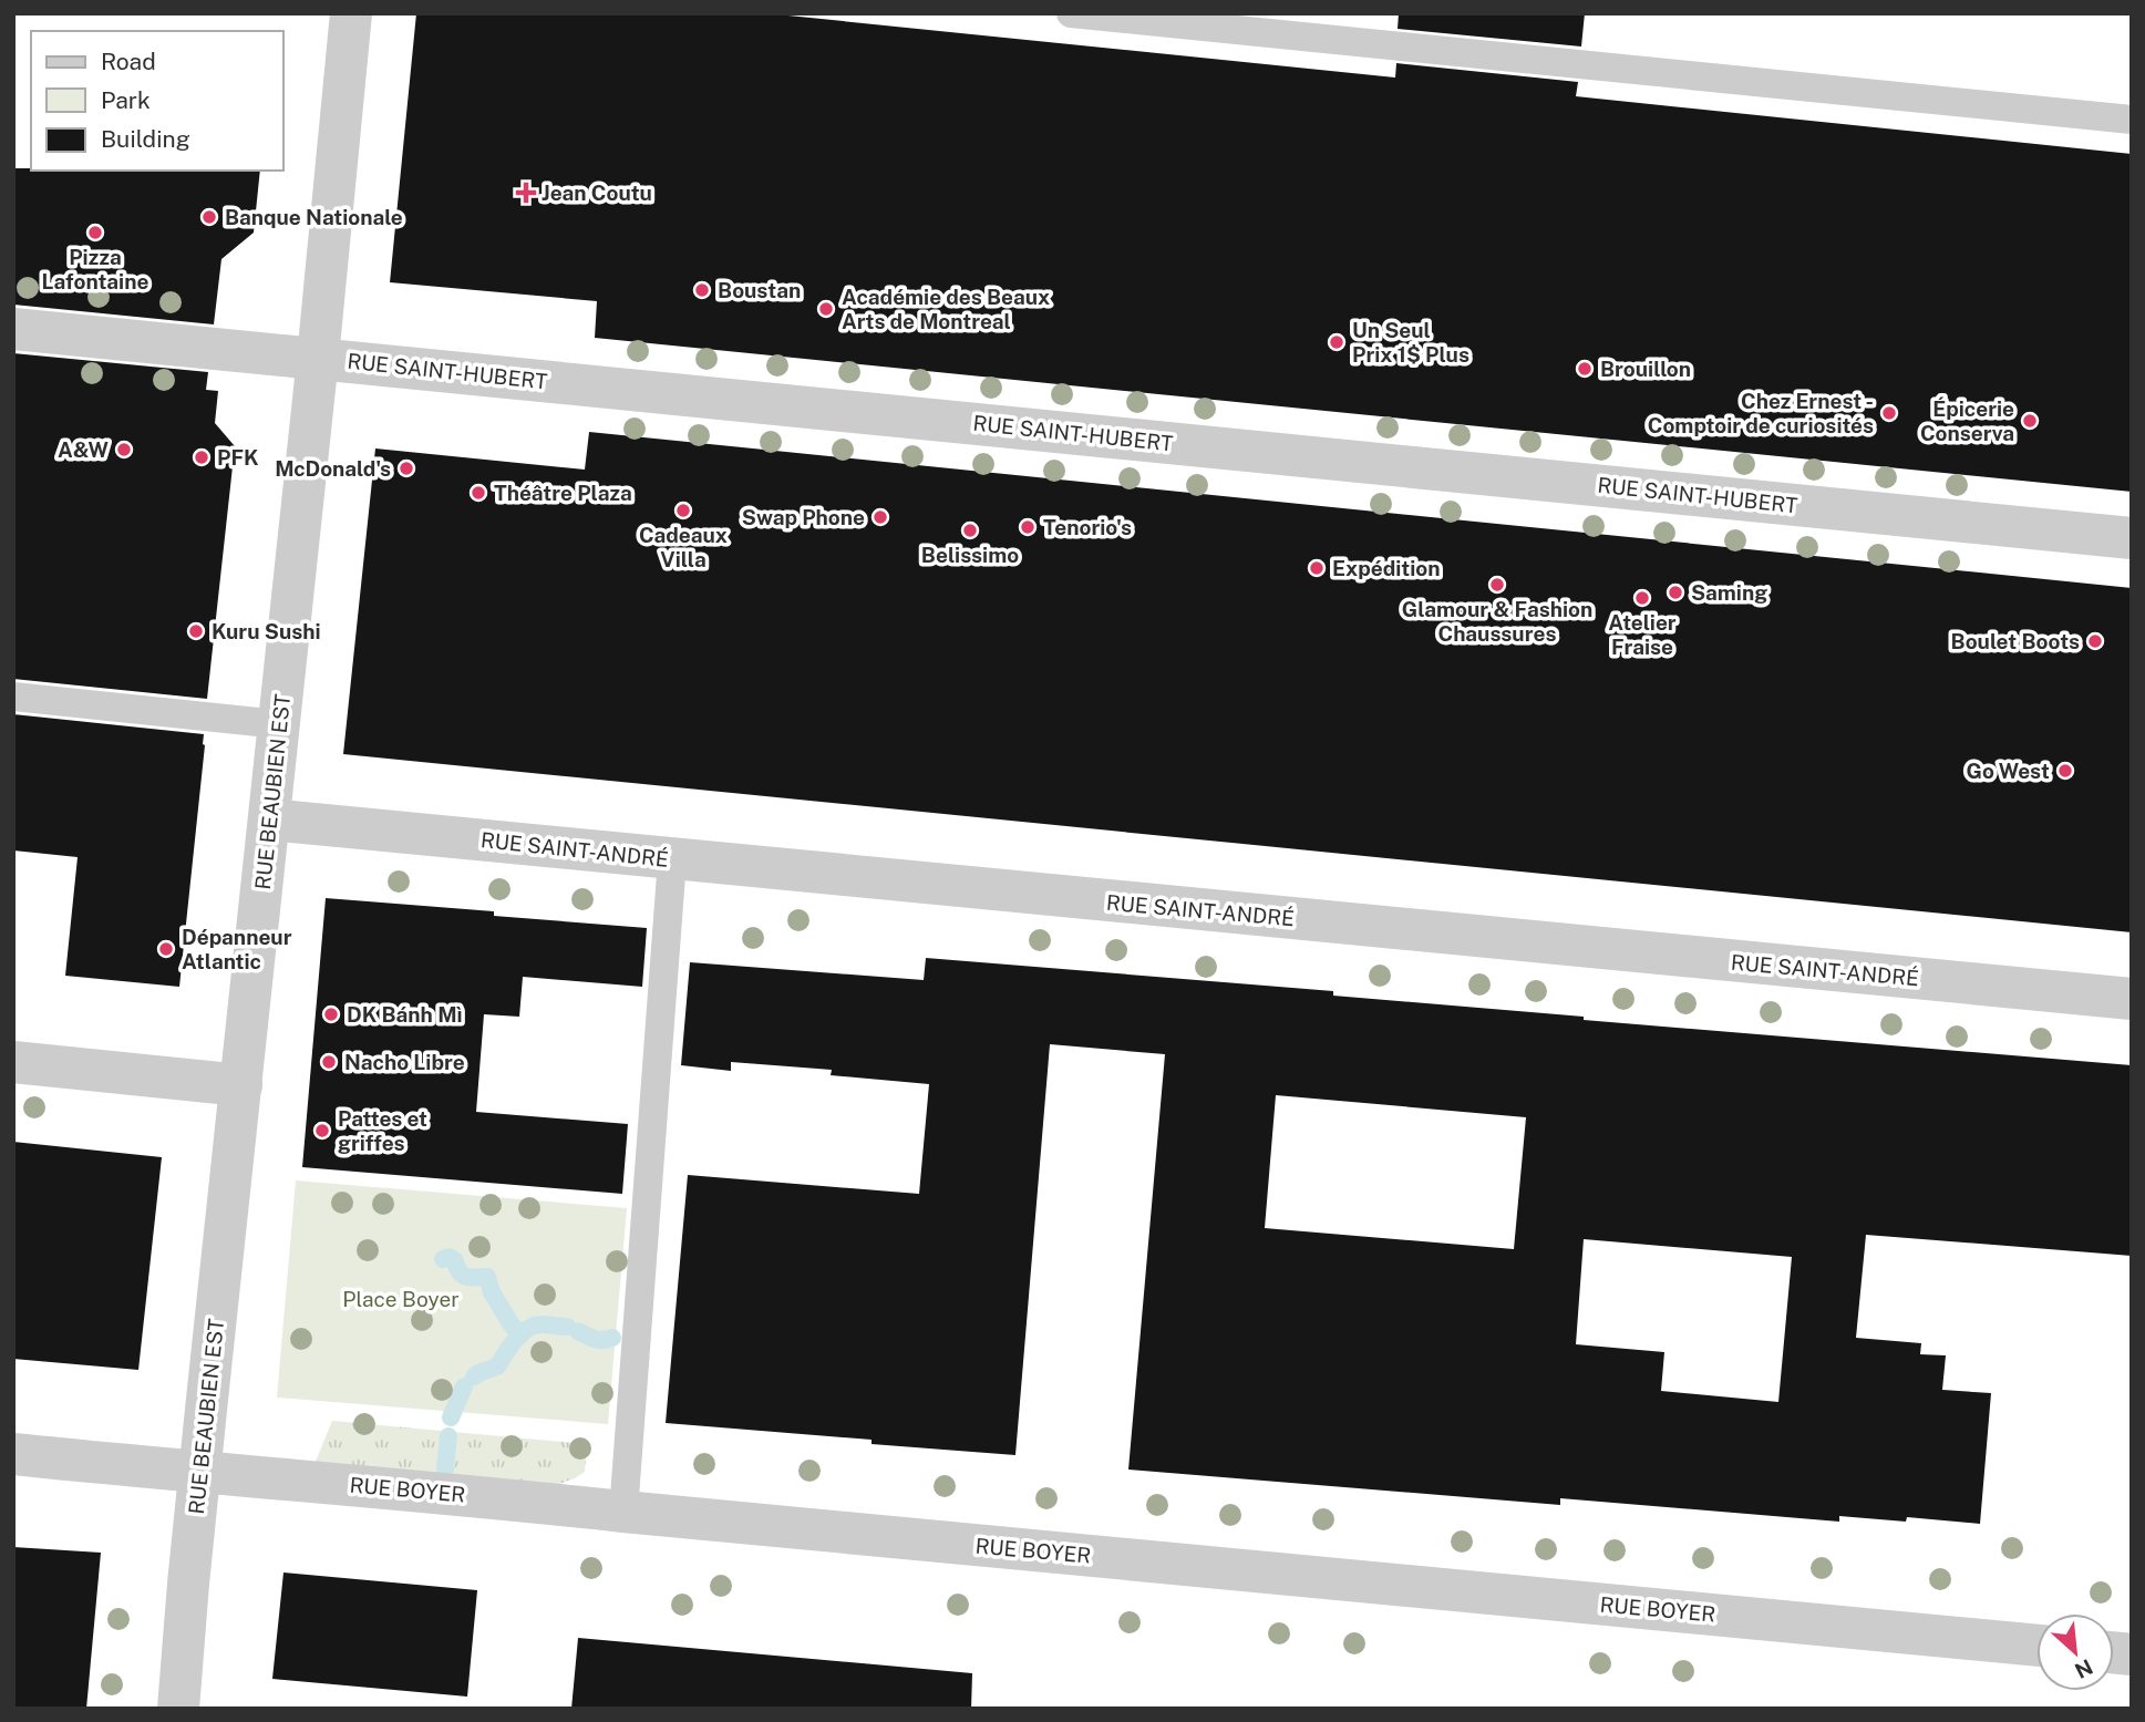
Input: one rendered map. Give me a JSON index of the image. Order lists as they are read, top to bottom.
{
  "streets": {
    "street": [
      "RUE SAINT-HUBERT",
      "RUE BEAUBIEN EST",
      "RUE SAINT-ANDRÉ",
      "RUE BOYER"
    ]
  },
  "crossings": [
    ["RUE SAINT-HUBERT", "RUE BEAUBIEN EST"],
    ["RUE BEAUBIEN EST", "RUE SAINT-ANDRÉ"],
    ["RUE BEAUBIEN EST", "RUE BOYER"]
  ],
  "parks": ["Place Boyer"],
  "places": {
    "health": ["Jean Coutu"],
    "other": [
      "Banque Nationale",
      "Pizza Lafontaine",
      "Boustan",
      "Académie des Beaux Arts de Montreal",
      "Un Seul Prix 1$ Plus",
      "Brouillon",
      "Chez Ernest - Comptoir de curiosités",
      "Épicerie Conserva",
      "A&W",
      "PFK",
      "McDonald's",
      "Théâtre Plaza",
      "Cadeaux Villa",
      "Swap Phone",
      "Tenorio's",
      "Belissimo",
      "Expédition",
      "Glamour & Fashion Chaussures",
      "Saming",
      "Atelier Fraise",
      "Kuru Sushi",
      "Boulet Boots",
      "Go West",
      "Dépanneur Atlantic",
      "DK Bánh Mì",
      "Nacho Libre",
      "Pattes et griffes"
    ]
  },
  "legend": ["Road", "Park", "Building"],
  "north": "bottom right"
}
